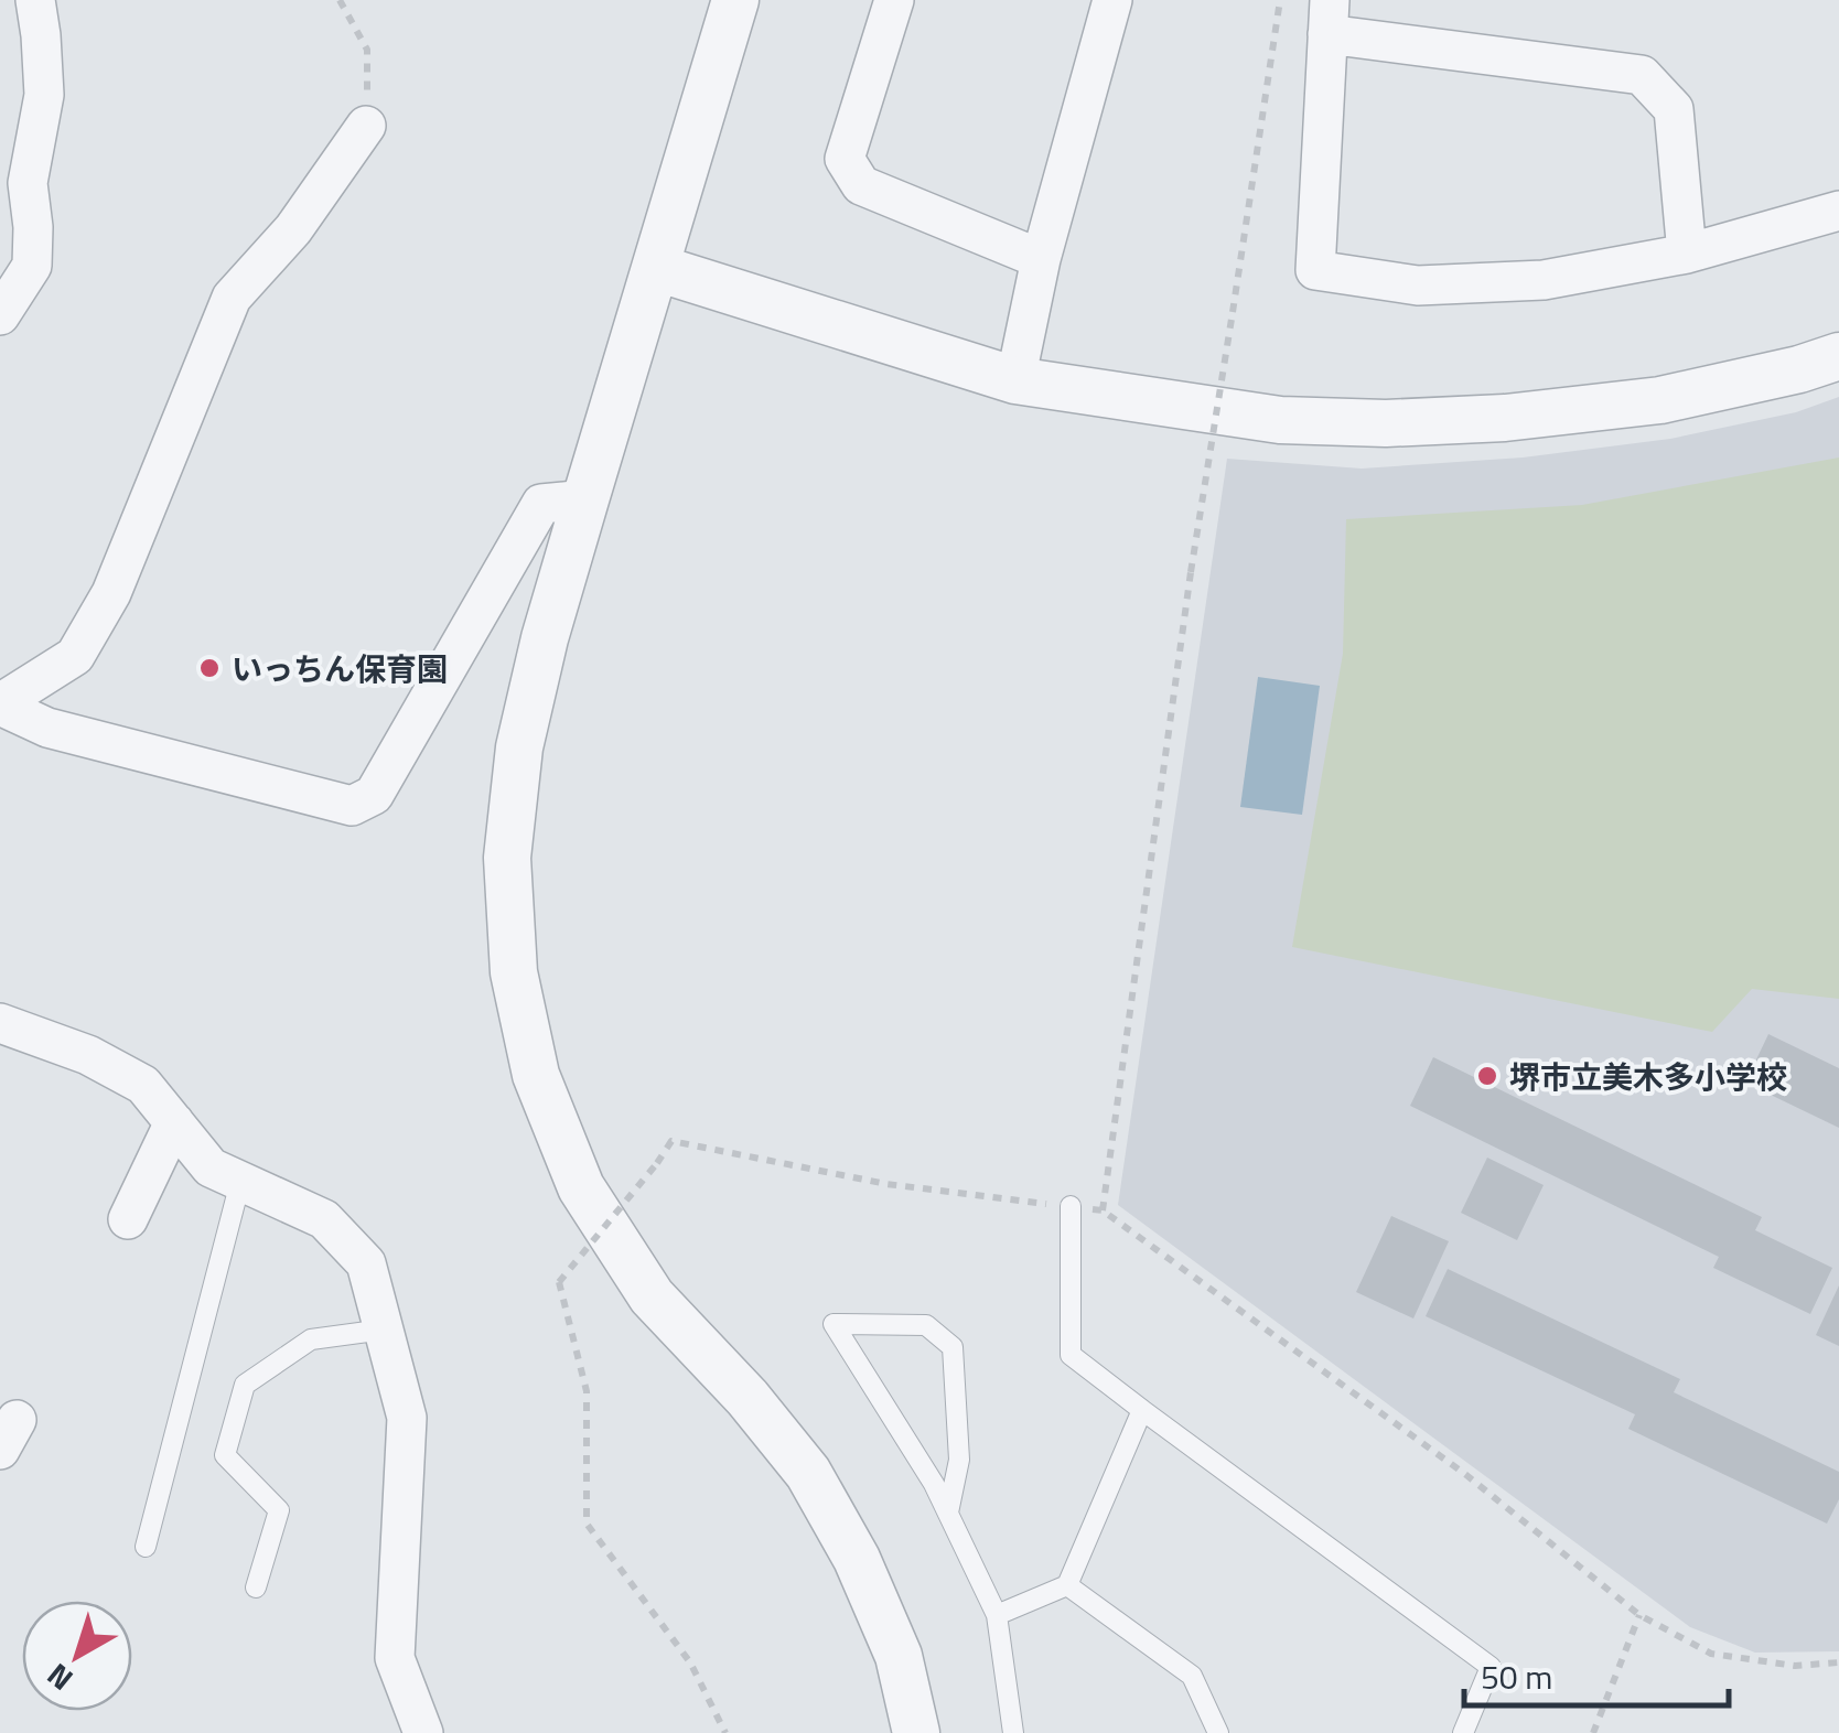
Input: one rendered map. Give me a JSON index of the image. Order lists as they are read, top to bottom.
{
  "places": ["いっちん保育園", "堺市立美木多小学校"],
  "scale_bar": "50 m",
  "north": "bottom left"
}
